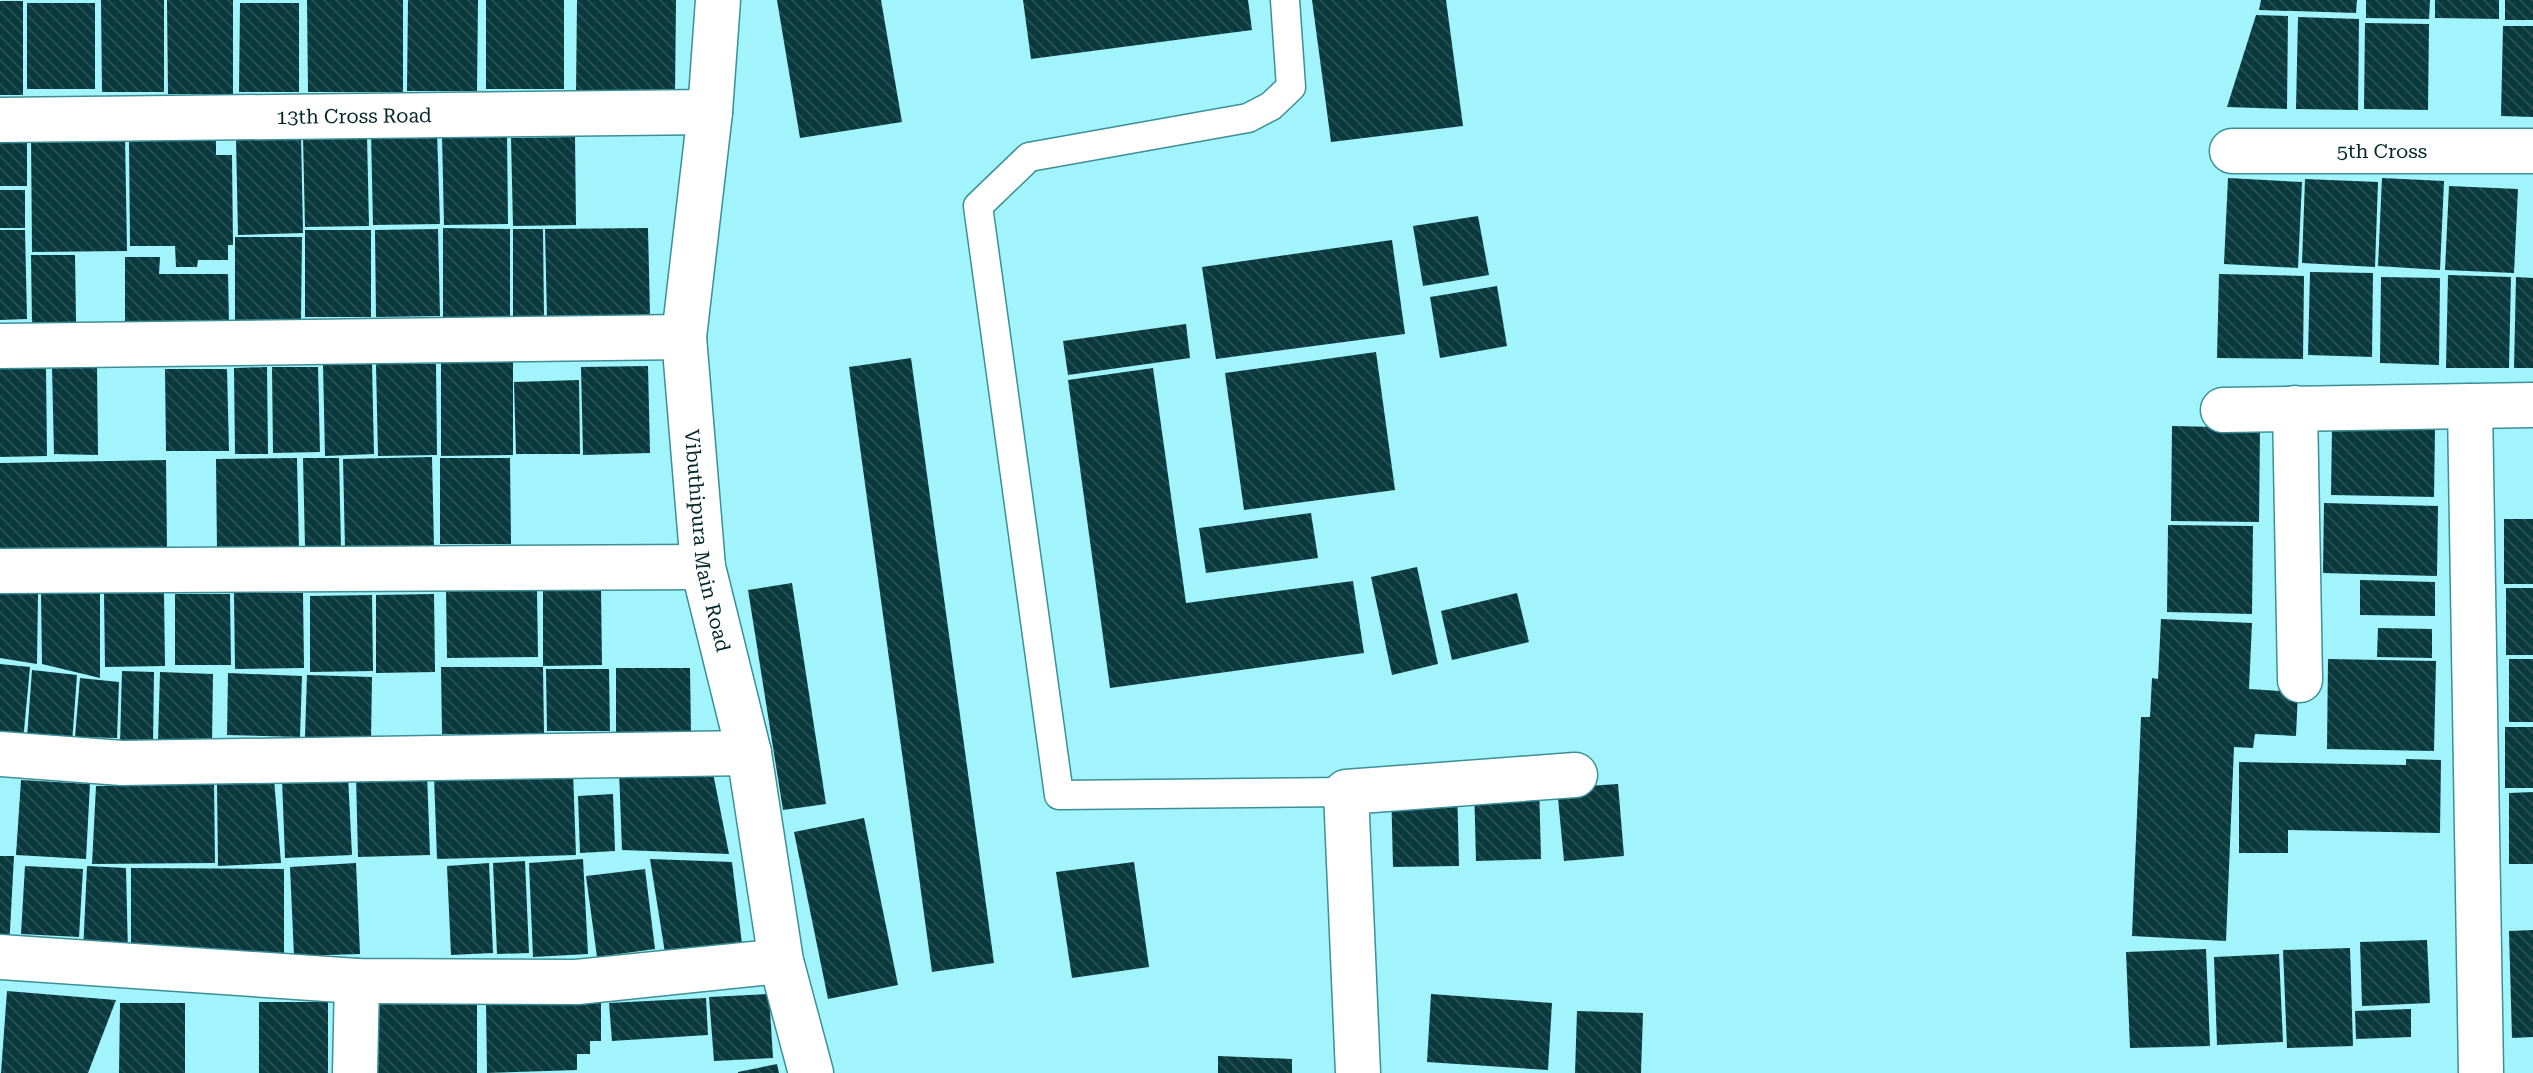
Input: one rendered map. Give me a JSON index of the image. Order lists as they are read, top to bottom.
{
  "streets": {
    "street": ["13th Cross Road", "5th Cross", "Vibuthipura Main Road"]
  },
  "crossings": [
    ["13th Cross Road", "Vibuthipura Main Road"]
  ]
}
